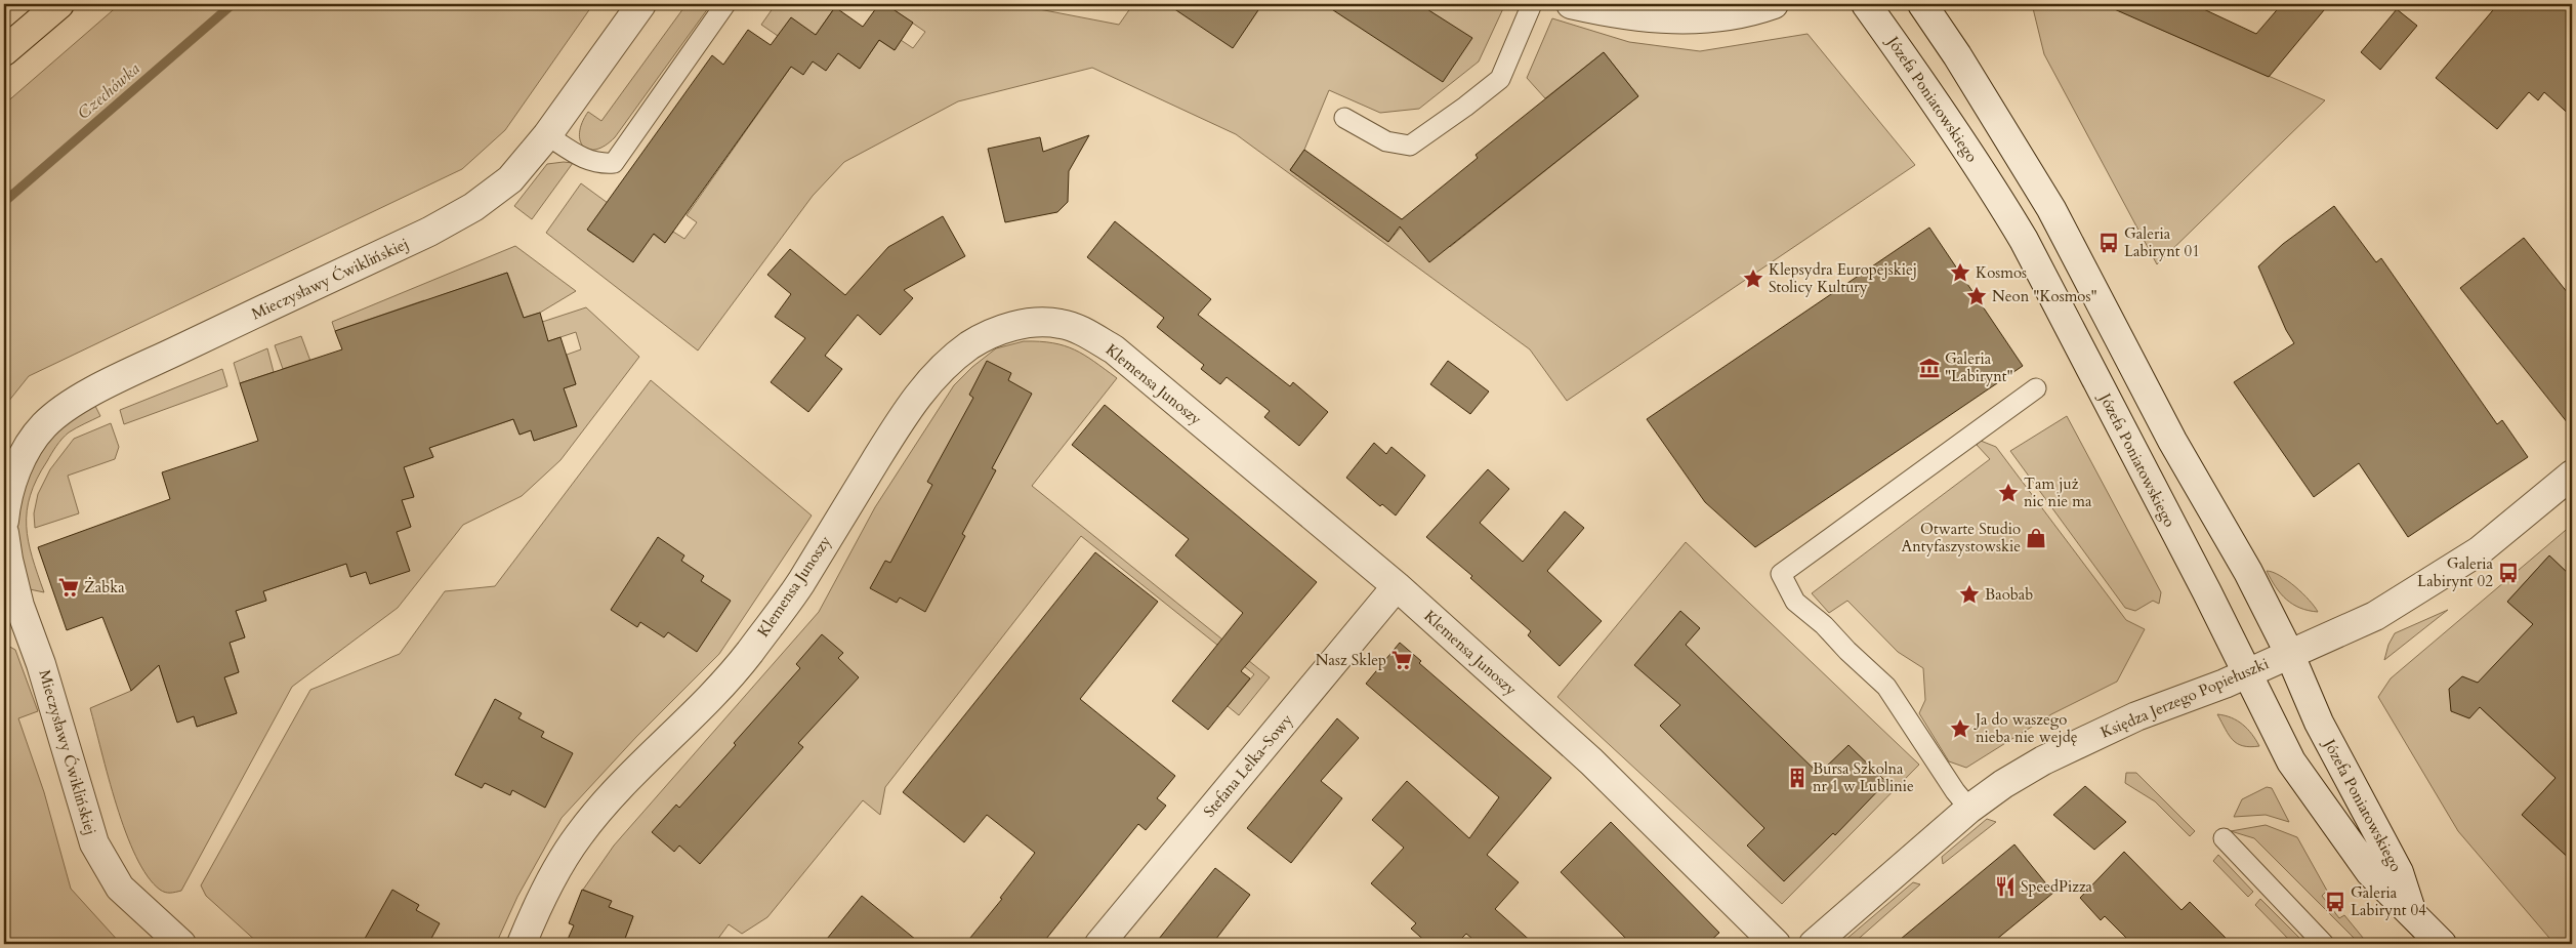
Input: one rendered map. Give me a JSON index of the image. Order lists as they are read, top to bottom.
{
  "streets": {
    "street": [
      "Józefa Poniatowskiego",
      "Mieczysławy Ćwiklińskiej",
      "Klemensa Junoszy",
      "Księdza Jerzego Popiełuszki",
      "Stefana Lelka-Sowy"
    ]
  },
  "crossings": [
    ["Józefa Poniatowskiego", "Księdza Jerzego Popiełuszki"],
    ["Klemensa Junoszy", "Stefana Lelka-Sowy"]
  ],
  "water": ["Czechówka"],
  "places": {
    "bus stop": ["Galeria Labirynt 01", "Galeria Labirynt 02", "Galeria Labirynt 04"],
    "place": [
      "Kosmos",
      "Klepsydra Europejskiej Stolicy Kultury",
      "Neon \"Kosmos\"",
      "Tam już nic nie ma",
      "Baobab",
      "Ja do waszego nieba nie wejdę"
    ],
    "museum": ["Galeria \"Labirynt\""],
    "shop": ["Otwarte Studio Antyfaszystowskie"],
    "supermarket": ["Żabka", "Nasz Sklep"],
    "building": ["Bursa Szkolna nr 1 w Lublinie"],
    "restaurant": ["SpeedPizza"]
  }
}
